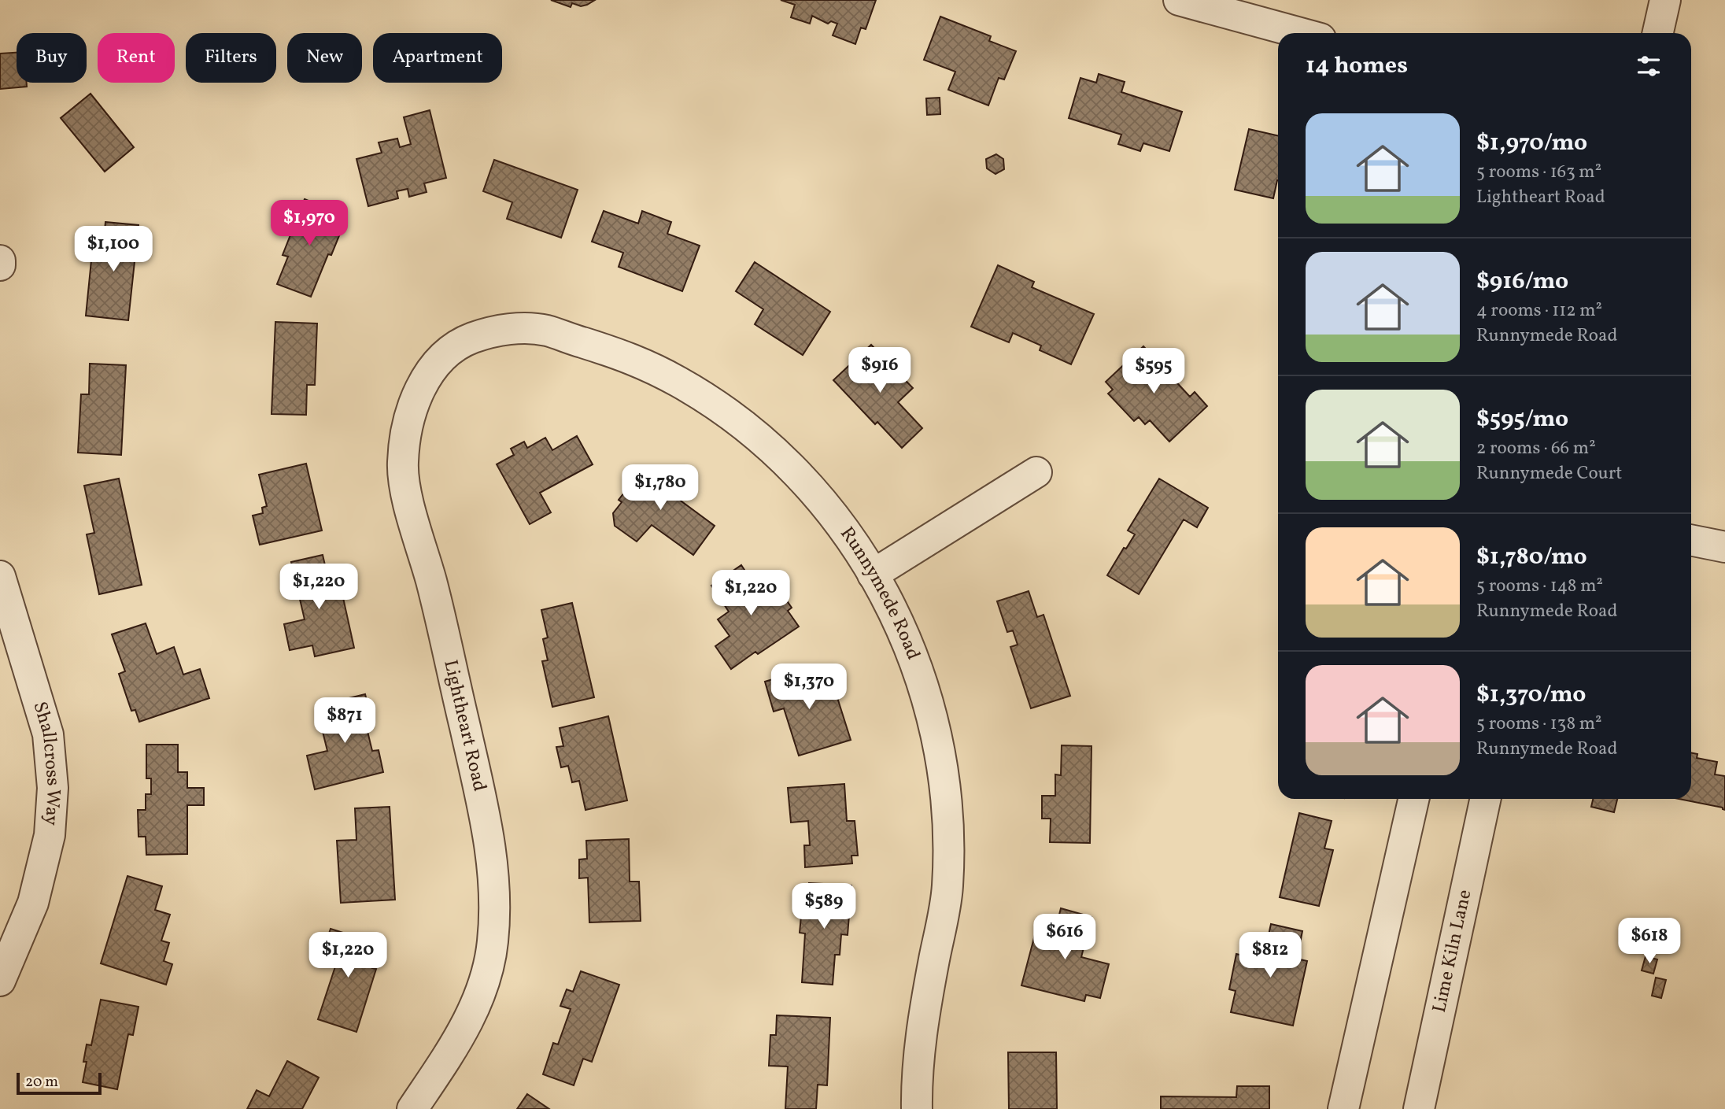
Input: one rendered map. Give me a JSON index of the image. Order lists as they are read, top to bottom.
{
  "streets": {
    "street": [
      "Runnymede Road",
      "Lightheart Road",
      "Shallcross Way",
      "Lime Kiln Lane"
    ]
  },
  "crossings": [
    ["Runnymede Road", "Lightheart Road"]
  ],
  "scale_bar": "20 m",
  "page": {
    "chip": [
      "Buy",
      "Rent",
      "Filters",
      "New",
      "Apartment"
    ],
    "heading": "14 homes",
    "list": [
      {
        "name": "$1,970/mo",
        "note": "5 rooms · 163 m² · Lightheart Road"
      },
      {
        "name": "$916/mo",
        "note": "4 rooms · 112 m² · Runnymede Road"
      },
      {
        "name": "$595/mo",
        "note": "2 rooms · 66 m² · Runnymede Court"
      },
      {
        "name": "$1,780/mo",
        "note": "5 rooms · 148 m² · Runnymede Road"
      },
      {
        "name": "$1,370/mo",
        "note": "5 rooms · 138 m² · Runnymede Road"
      }
    ],
    "price": [
      "$1,970",
      "$1,100",
      "$916",
      "$595",
      "$1,780",
      "$1,220",
      "$1,220",
      "$1,370",
      "$871",
      "$589",
      "$616",
      "$618",
      "$1,220",
      "$812"
    ],
    "scale": "20 m"
  }
}
